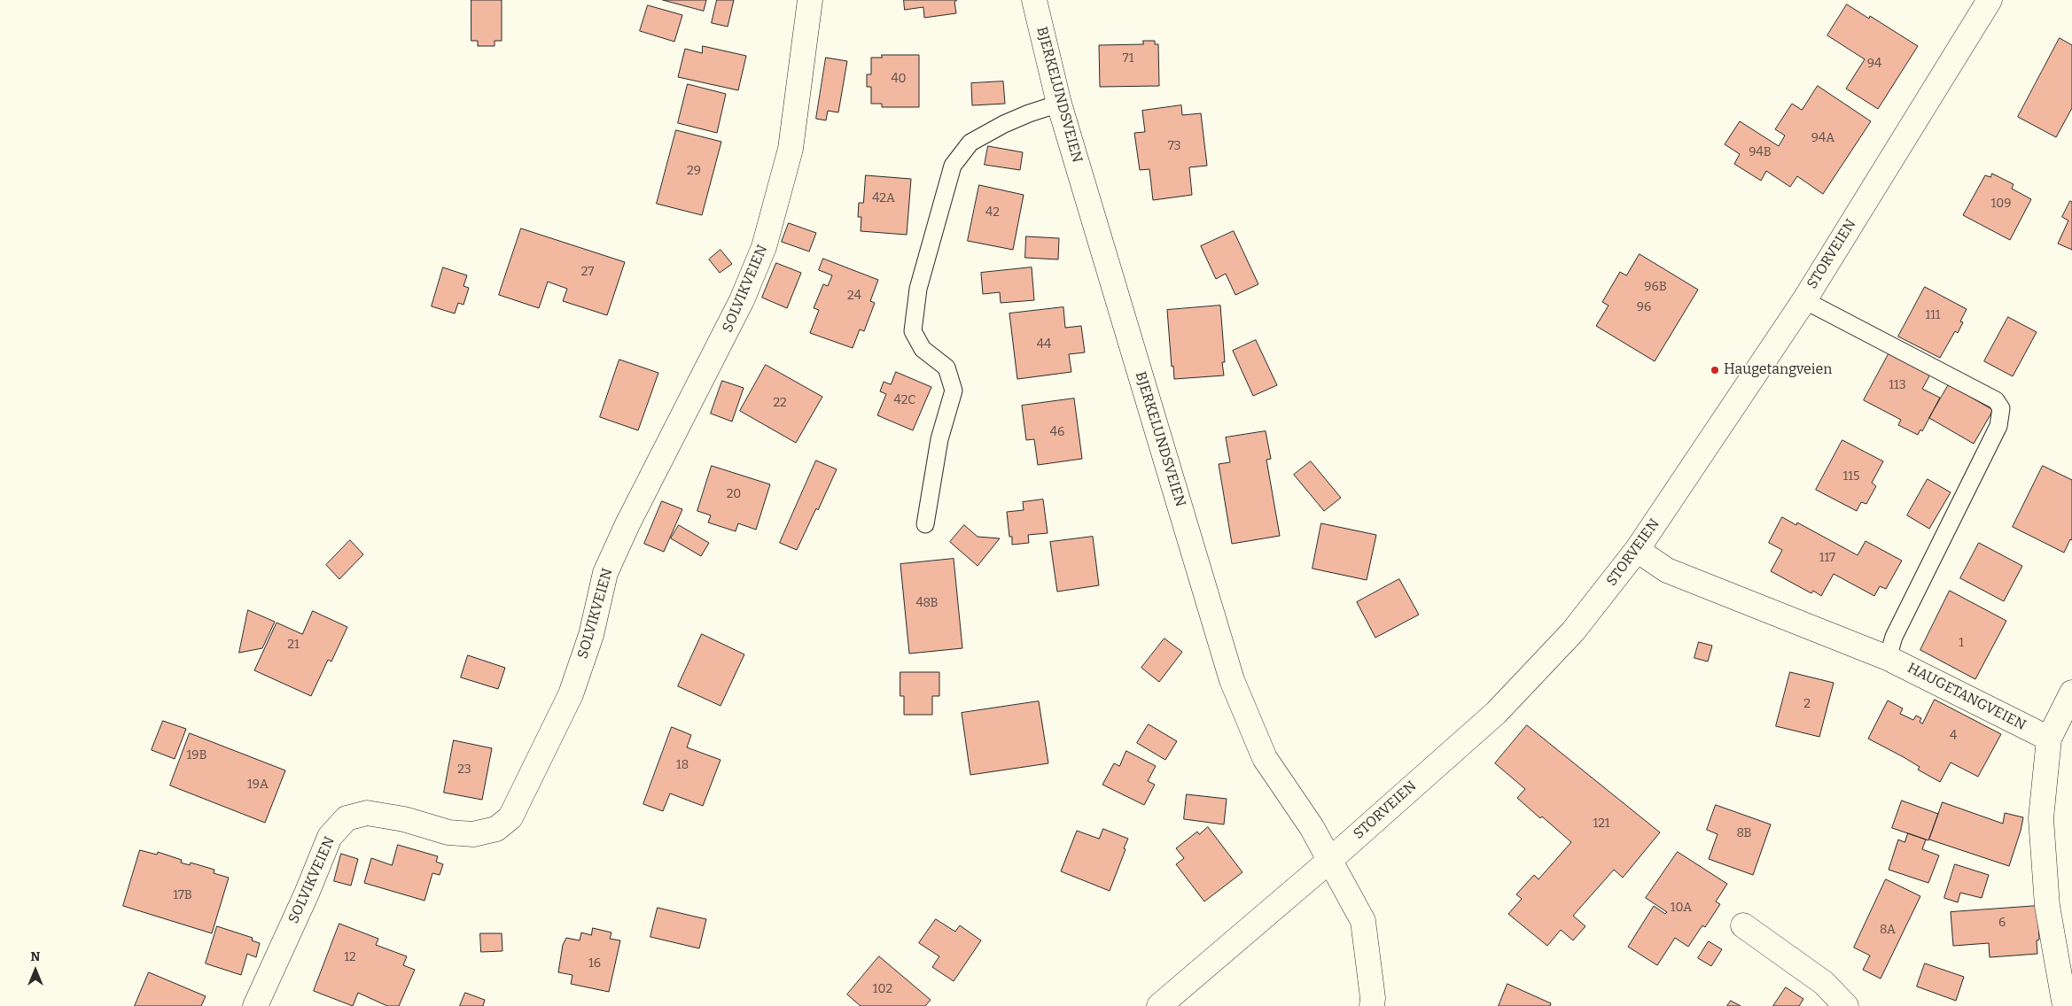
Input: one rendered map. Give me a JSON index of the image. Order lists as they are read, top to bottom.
{
  "streets": {
    "street": [
      "BJERKELUNDSVEIEN",
      "STORVEIEN",
      "SOLVIKVEIEN",
      "HAUGETANGVEIEN"
    ]
  },
  "crossings": [
    ["BJERKELUNDSVEIEN", "STORVEIEN"],
    ["STORVEIEN", "HAUGETANGVEIEN"]
  ],
  "places": ["Haugetangveien"],
  "house_numbers": [
    "71",
    "94",
    "40",
    "94A",
    "73",
    "94B",
    "29",
    "42A",
    "109",
    "42",
    "27",
    "96B",
    "24",
    "96",
    "111",
    "44",
    "113",
    "42C",
    "22",
    "46",
    "115",
    "20",
    "117",
    "48B",
    "1",
    "21",
    "2",
    "4",
    "19B",
    "18",
    "23",
    "19A",
    "121",
    "8B",
    "17B",
    "10A",
    "6",
    "8A",
    "12",
    "16",
    "102"
  ],
  "north": "top"
}
